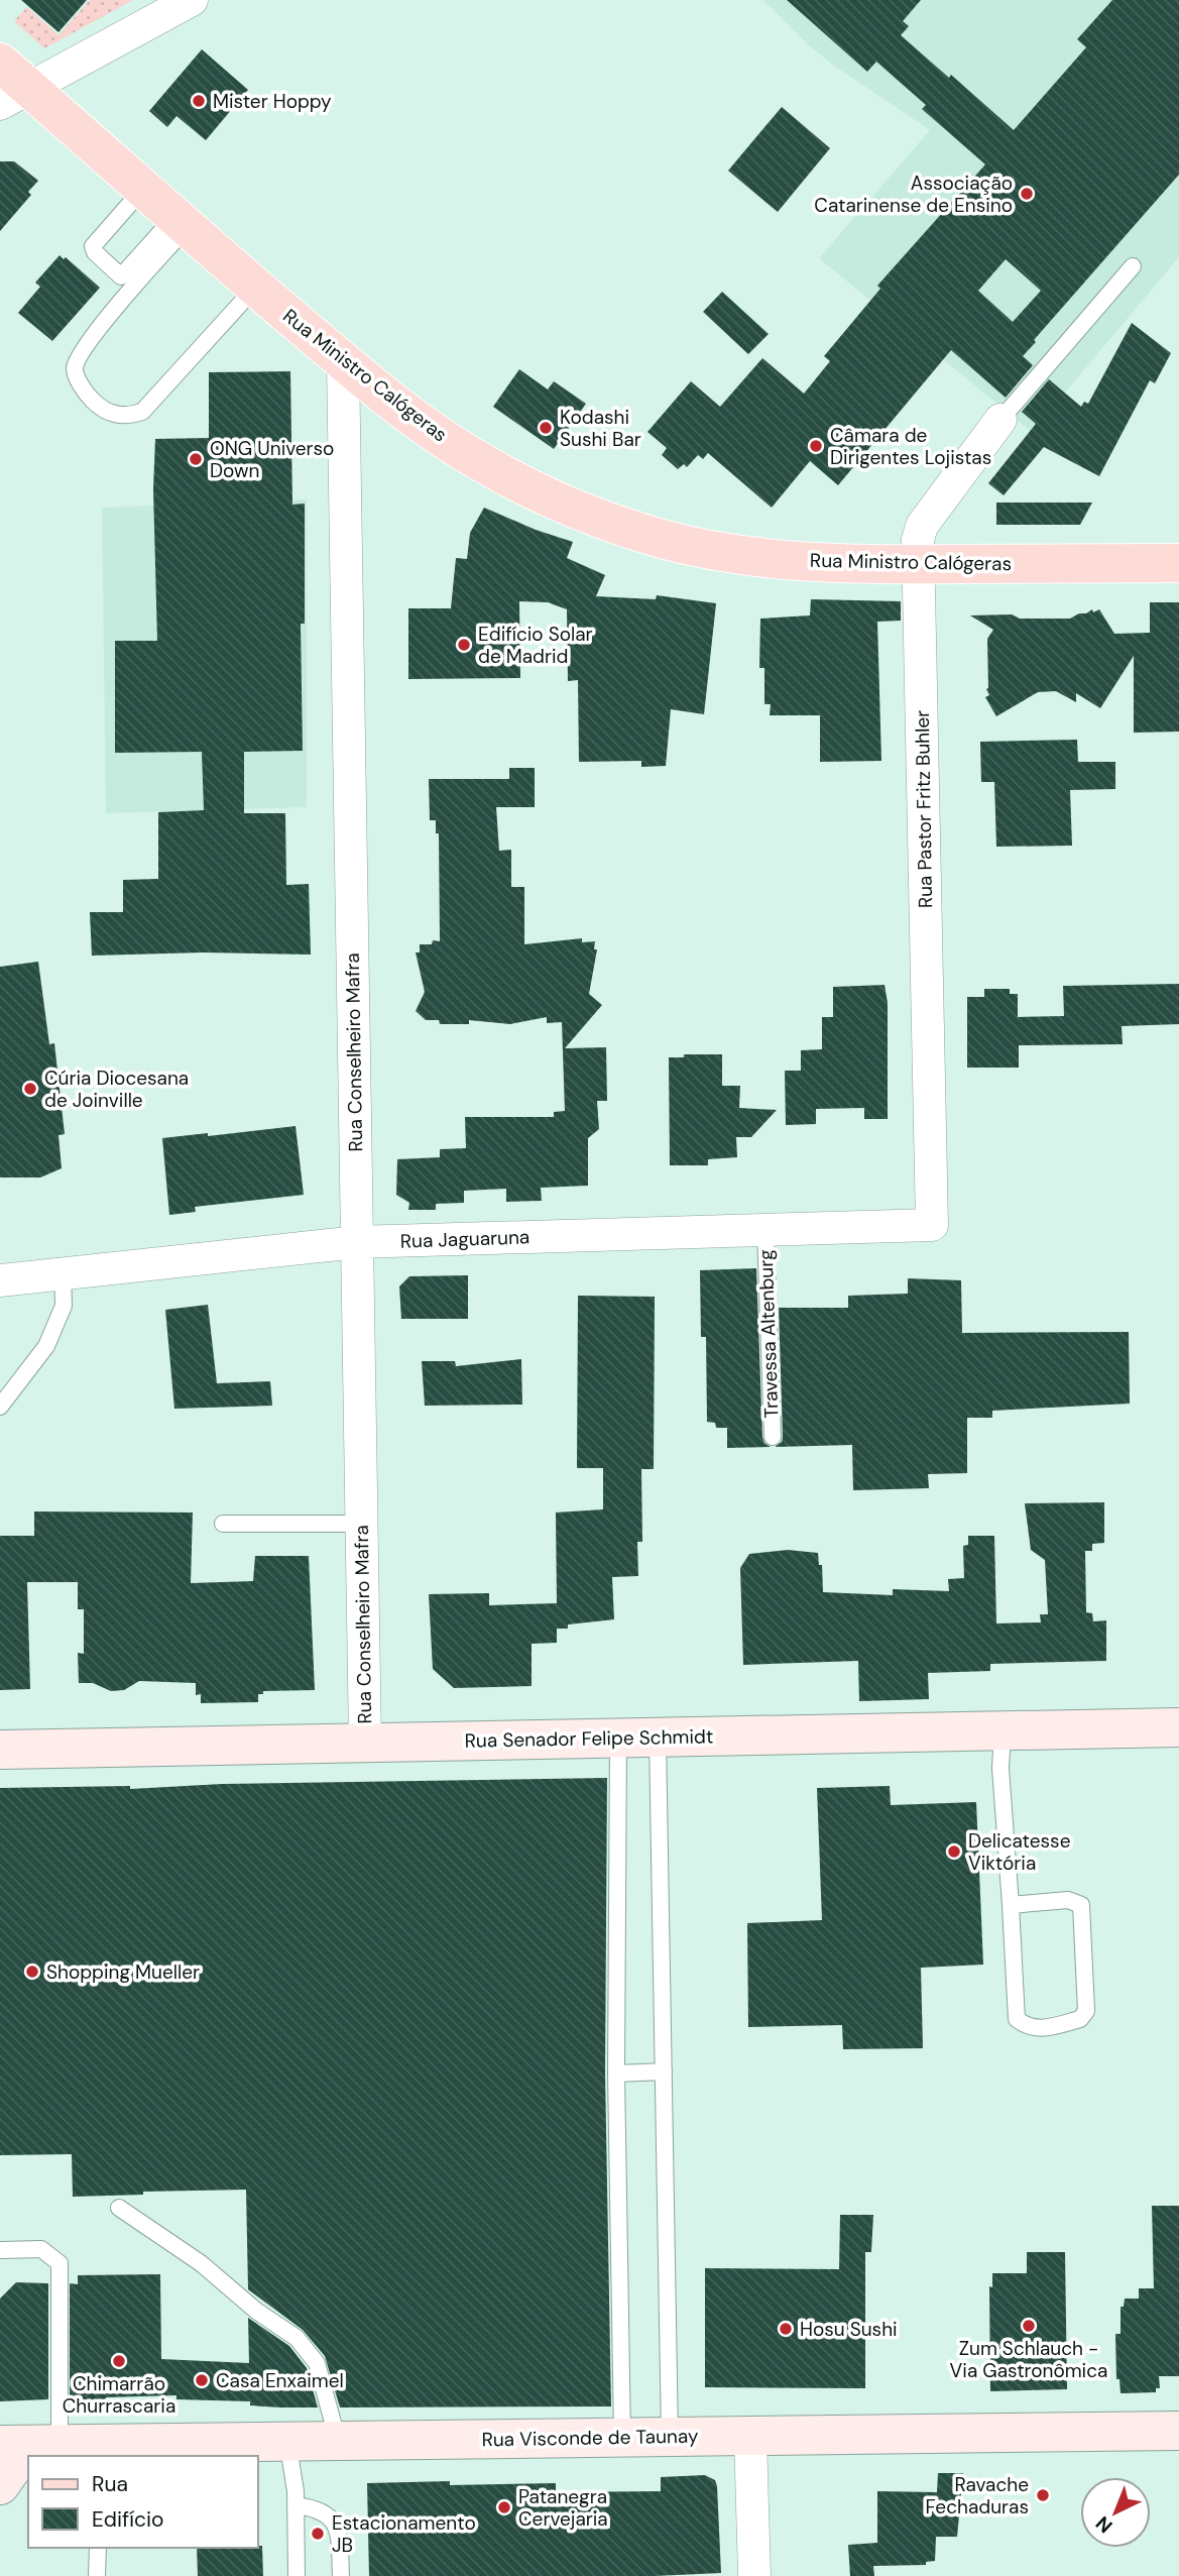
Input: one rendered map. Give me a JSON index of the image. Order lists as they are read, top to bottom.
{
  "streets": {
    "main road": ["Rua Ministro Calógeras", "Rua Senador Felipe Schmidt", "Rua Visconde de Taunay"],
    "street": ["Rua Pastor Fritz Buhler", "Rua Conselheiro Mafra", "Rua Jaguaruna"],
    "lane": ["Travessa Altenburg"]
  },
  "crossings": [
    ["Rua Ministro Calógeras", "Rua Pastor Fritz Buhler"],
    ["Rua Ministro Calógeras", "Rua Conselheiro Mafra"],
    ["Rua Pastor Fritz Buhler", "Rua Jaguaruna"],
    ["Rua Conselheiro Mafra", "Rua Jaguaruna"],
    ["Rua Conselheiro Mafra", "Rua Senador Felipe Schmidt"],
    ["Rua Jaguaruna", "Travessa Altenburg"]
  ],
  "places": [
    "Mister Hoppy",
    "Associação Catarinense de Ensino",
    "Kodashi Sushi Bar",
    "Câmara de Dirigentes Lojistas",
    "ONG Universo Down",
    "Edifício Solar de Madrid",
    "Cúria Diocesana de Joinville",
    "Delicatesse Viktória",
    "Shopping Mueller",
    "Zum Schlauch - Via Gastronômica",
    "Hosu Sushi",
    "Chimarrão Churrascaria",
    "Casa Enxaimel",
    "Ravache Fechaduras",
    "Patanegra Cervejaria",
    "Estacionamento JB"
  ],
  "legend": ["Rua", "Edifício"],
  "north": "bottom left"
}
